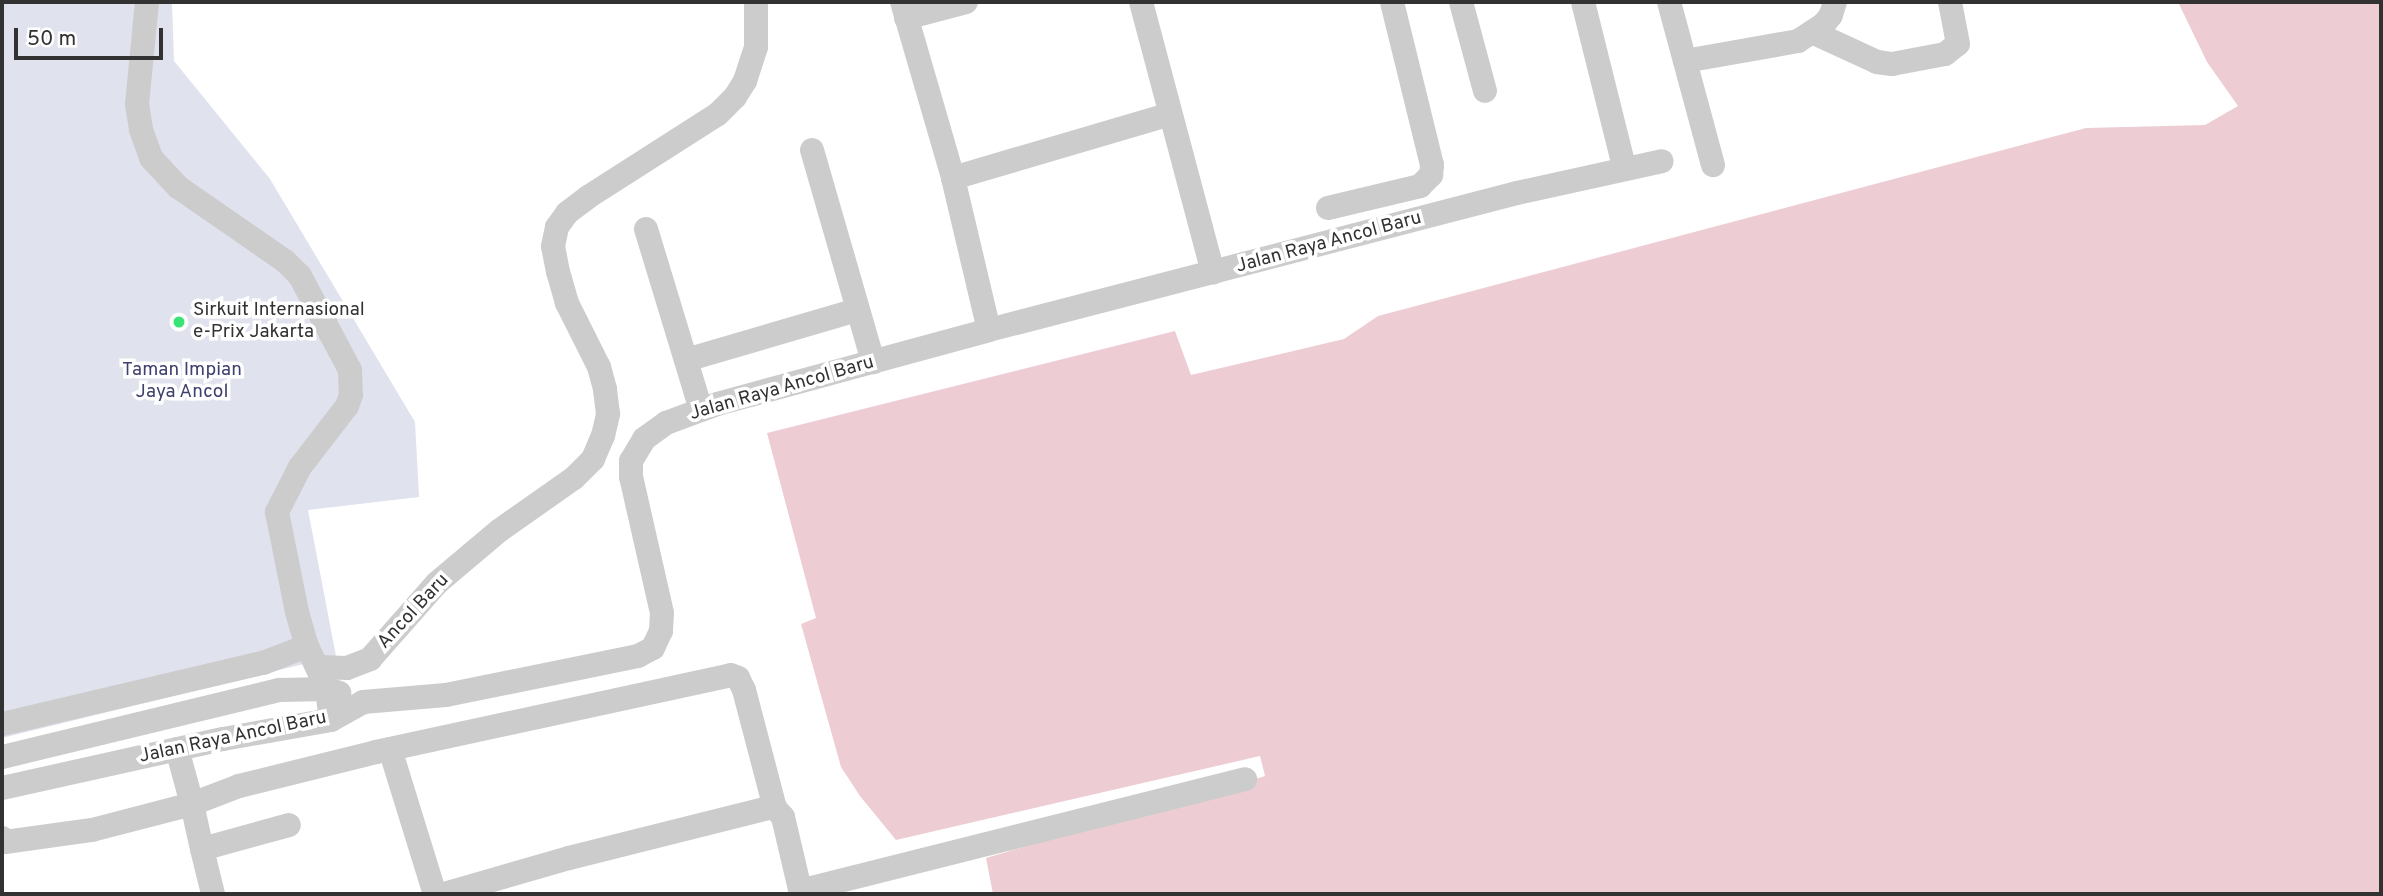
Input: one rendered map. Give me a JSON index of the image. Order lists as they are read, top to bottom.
{
  "streets": {
    "lane": ["Jalan Raya Ancol Baru", "Ancol Baru"]
  },
  "parks": ["Taman Impian Jaya Ancol"],
  "places": ["Sirkuit Internasional e-Prix Jakarta"],
  "scale_bar": "50 m"
}
